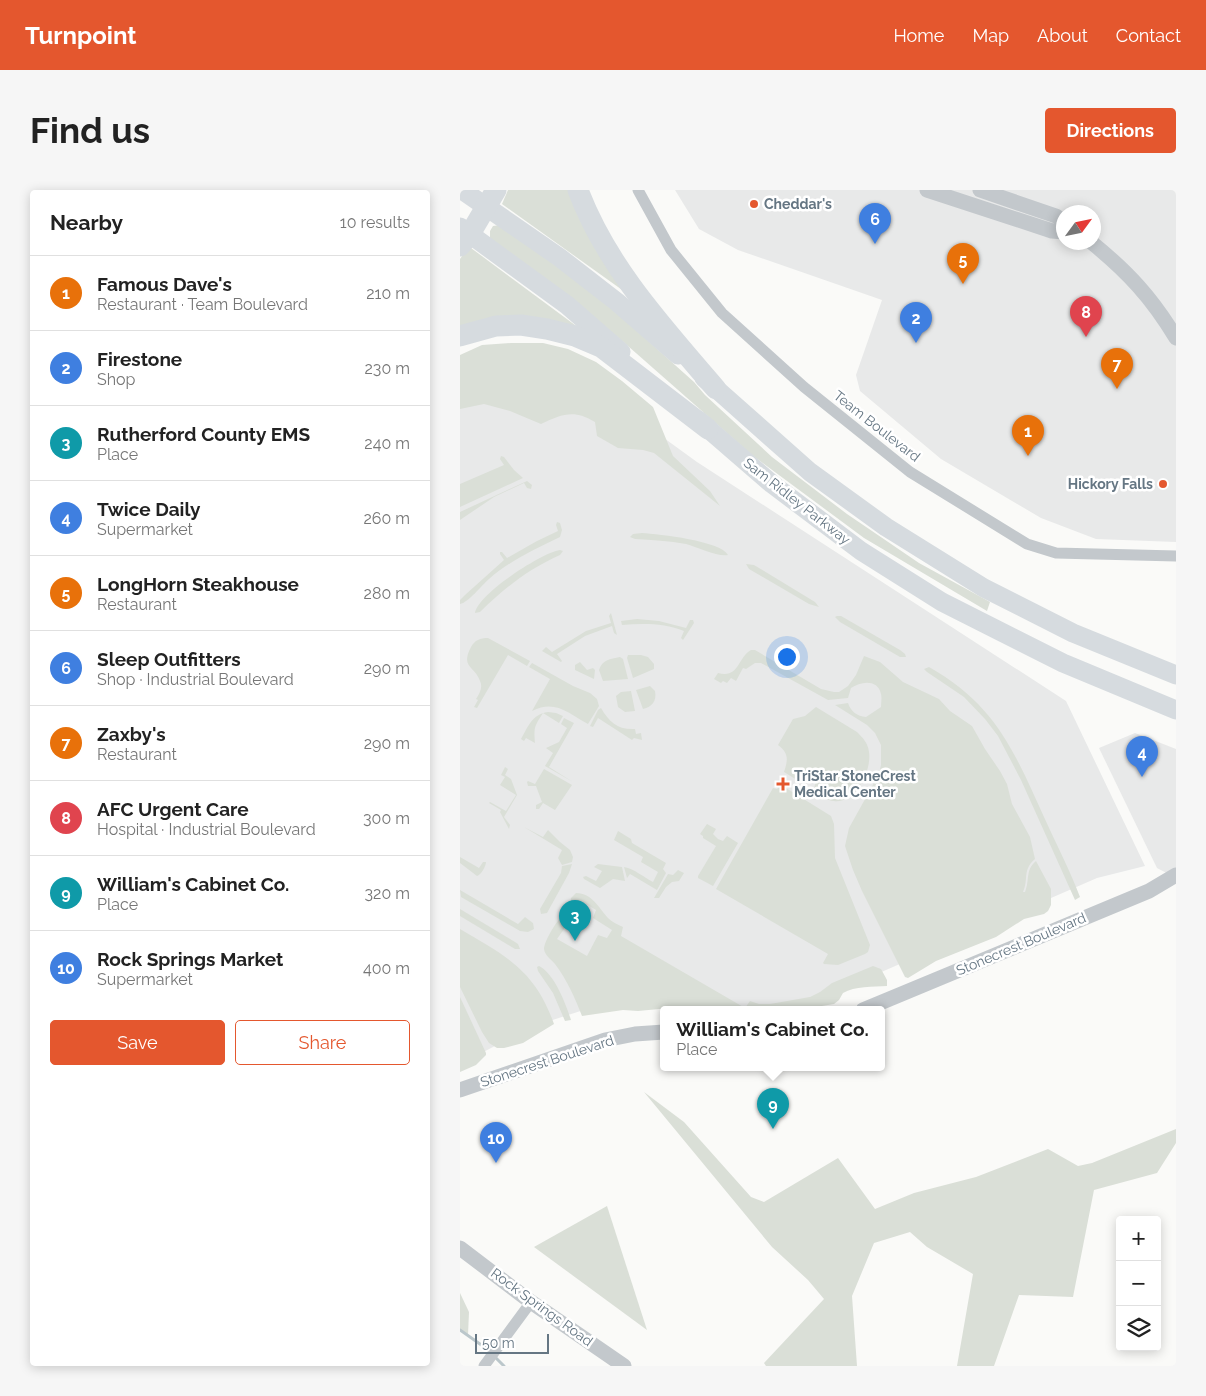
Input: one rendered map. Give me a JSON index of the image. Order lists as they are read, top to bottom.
{
  "streets": {
    "main road": ["Sam Ridley Parkway"],
    "street": ["Team Boulevard", "Stonecrest Boulevard", "Rock Springs Road"]
  },
  "places": {
    "other": ["Cheddar's", "Hickory Falls"],
    "health": ["TriStar StoneCrest Medical Center"]
  },
  "scale_bar": "50 m",
  "north": "top right",
  "page": {
    "header": "Turnpoint",
    "nav": [
      "Home",
      "Map",
      "About",
      "Contact"
    ],
    "buttons": [
      "Directions",
      ["Save", "Share"]
    ],
    "title": "Find us",
    "heading": ["Nearby", "10 results"],
    "pins": [
      "6",
      "5",
      "8",
      "2",
      "7",
      "1",
      "4",
      "3",
      "9",
      "10"
    ],
    "list": [
      {
        "mark": "1",
        "name": "Famous Dave's",
        "note": "Restaurant · Team Boulevard",
        "value": "210 m"
      },
      {
        "mark": "2",
        "name": "Firestone",
        "note": "Shop",
        "value": "230 m"
      },
      {
        "mark": "3",
        "name": "Rutherford County EMS",
        "note": "Place",
        "value": "240 m"
      },
      {
        "mark": "4",
        "name": "Twice Daily",
        "note": "Supermarket",
        "value": "260 m"
      },
      {
        "mark": "5",
        "name": "LongHorn Steakhouse",
        "note": "Restaurant",
        "value": "280 m"
      },
      {
        "mark": "6",
        "name": "Sleep Outfitters",
        "note": "Shop · Industrial Boulevard",
        "value": "290 m"
      },
      {
        "mark": "7",
        "name": "Zaxby's",
        "note": "Restaurant",
        "value": "290 m"
      },
      {
        "mark": "8",
        "name": "AFC Urgent Care",
        "note": "Hospital · Industrial Boulevard",
        "value": "300 m"
      },
      {
        "mark": "9",
        "name": "William's Cabinet Co.",
        "note": "Place",
        "value": "320 m"
      },
      {
        "mark": "10",
        "name": "Rock Springs Market",
        "note": "Supermarket",
        "value": "400 m"
      }
    ],
    "popup": ["William's Cabinet Co.", "Place"],
    "map_buttons": ["+", "−"],
    "scale": "50 m"
  }
}
